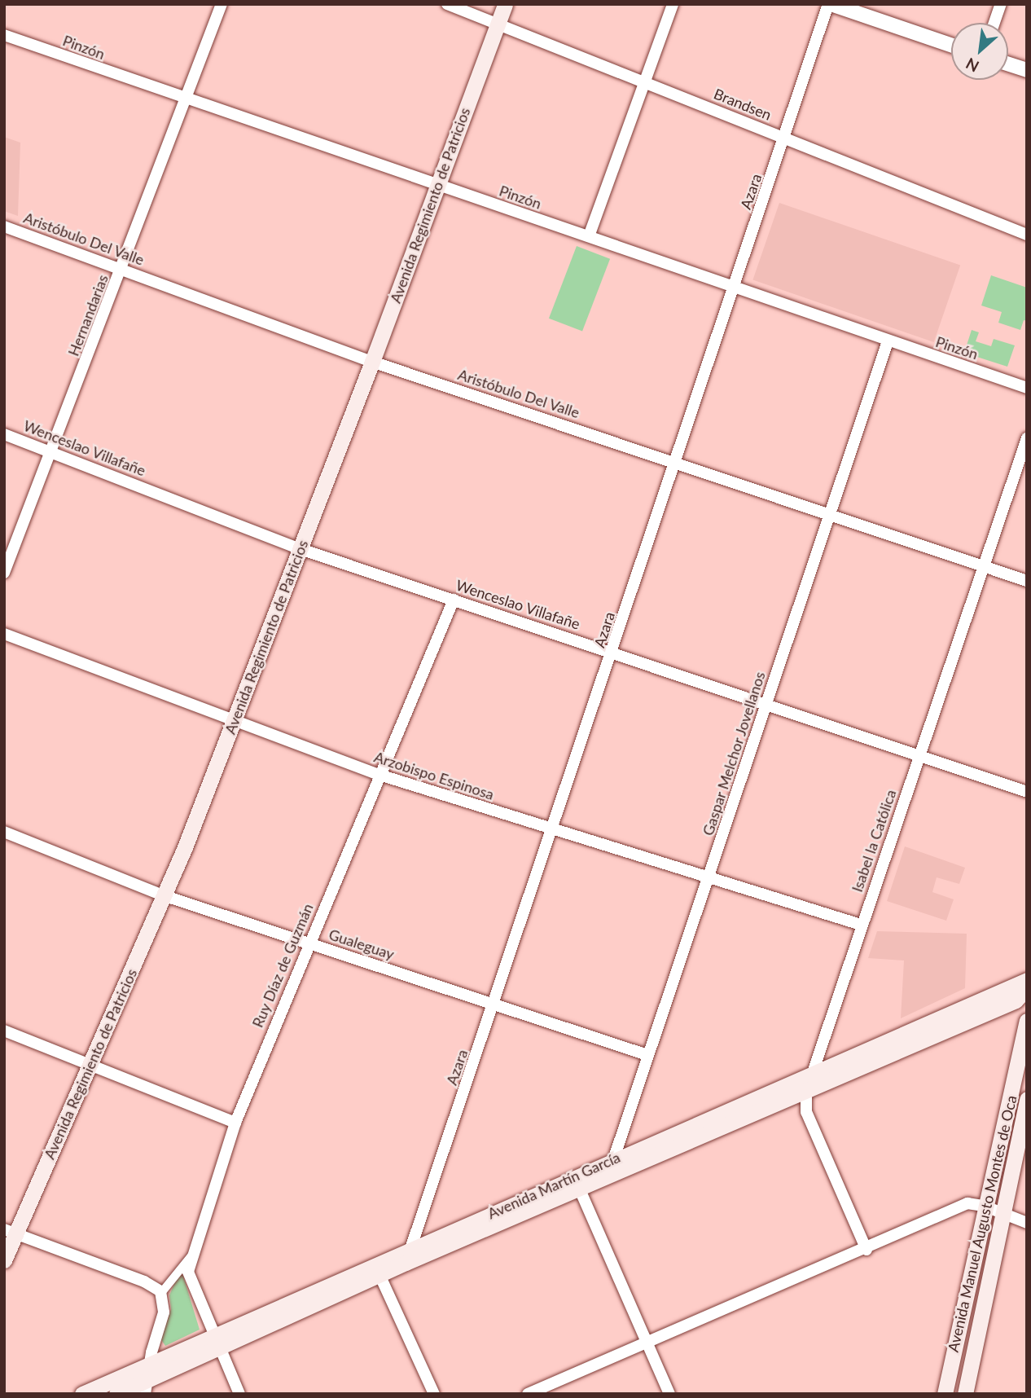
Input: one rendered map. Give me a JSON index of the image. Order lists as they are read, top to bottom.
{
  "streets": {
    "main road": ["Avenida Regimiento de Patricios", "Avenida Martín García", "Avenida Manuel Augusto Montes de Oca"],
    "street": [
      "Pinzón",
      "Brandsen",
      "Azara",
      "Aristóbulo Del Valle",
      "Hernandarias",
      "Wenceslao Villafañe",
      "Gaspar Melchor Jovellanos",
      "Arzobispo Espinosa",
      "Isabel la Católica",
      "Gualeguay",
      "Ruy Díaz de Guzmán"
    ]
  },
  "crossings": [
    ["Pinzón", "Azara"],
    ["Pinzón", "Avenida Regimiento de Patricios"],
    ["Pinzón", "Hernandarias"],
    ["Pinzón", "Gaspar Melchor Jovellanos"],
    ["Brandsen", "Azara"],
    ["Brandsen", "Avenida Regimiento de Patricios"],
    ["Azara", "Aristóbulo Del Valle"],
    ["Azara", "Wenceslao Villafañe"],
    ["Azara", "Arzobispo Espinosa"],
    ["Azara", "Gualeguay"],
    ["Azara", "Avenida Martín García"],
    ["Avenida Regimiento de Patricios", "Aristóbulo Del Valle"],
    ["Avenida Regimiento de Patricios", "Wenceslao Villafañe"],
    ["Avenida Regimiento de Patricios", "Arzobispo Espinosa"],
    ["Avenida Regimiento de Patricios", "Gualeguay"],
    ["Aristóbulo Del Valle", "Hernandarias"],
    ["Aristóbulo Del Valle", "Gaspar Melchor Jovellanos"],
    ["Aristóbulo Del Valle", "Isabel la Católica"],
    ["Hernandarias", "Wenceslao Villafañe"],
    ["Wenceslao Villafañe", "Gaspar Melchor Jovellanos"],
    ["Wenceslao Villafañe", "Isabel la Católica"],
    ["Wenceslao Villafañe", "Ruy Díaz de Guzmán"],
    ["Gaspar Melchor Jovellanos", "Arzobispo Espinosa"],
    ["Gaspar Melchor Jovellanos", "Gualeguay"],
    ["Gaspar Melchor Jovellanos", "Avenida Martín García"],
    ["Arzobispo Espinosa", "Isabel la Católica"],
    ["Arzobispo Espinosa", "Ruy Díaz de Guzmán"],
    ["Isabel la Católica", "Avenida Martín García"],
    ["Gualeguay", "Ruy Díaz de Guzmán"],
    ["Ruy Díaz de Guzmán", "Avenida Martín García"]
  ],
  "north": "bottom left"
}
